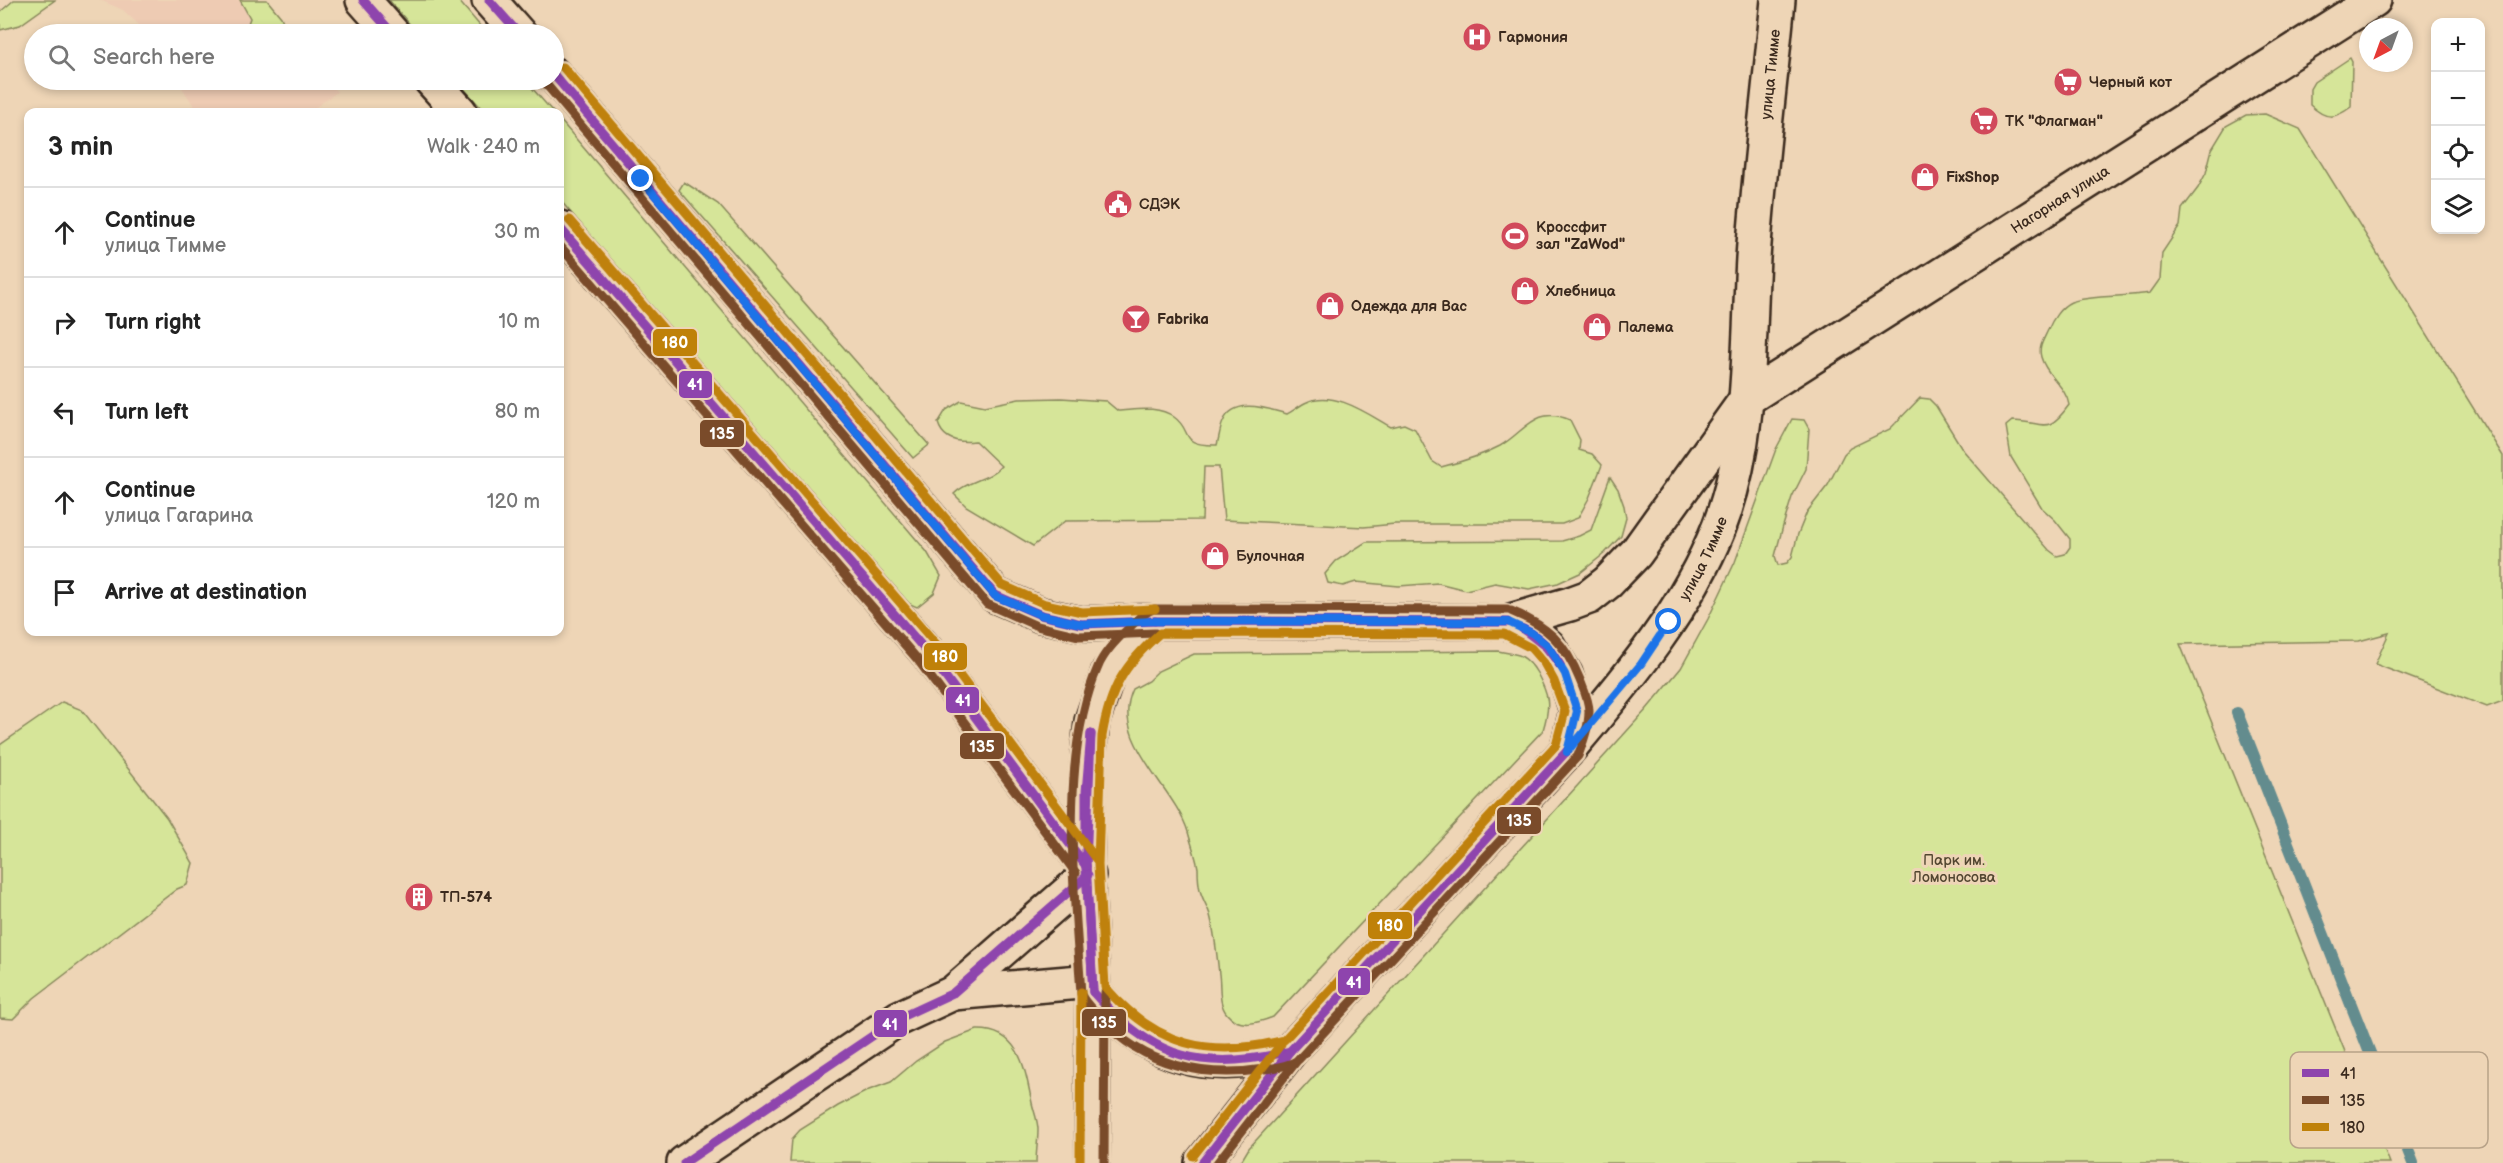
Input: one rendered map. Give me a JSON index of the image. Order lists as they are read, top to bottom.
{
  "streets": {
    "main road": ["улица Тимме", "Нагорная улица"]
  },
  "crossings": [
    ["улица Тимме", "Нагорная улица"]
  ],
  "parks": ["Парк им. Ломоносова"],
  "places": {
    "hospital": ["Гармония"],
    "supermarket": ["Черный кот", "ТК \"Флагман\""],
    "shop": [
      "FixShop",
      "Хлебница",
      "Одежда для Вас",
      "Палема",
      "Булочная"
    ],
    "public building": ["СДЭК"],
    "sports": ["Кроссфит зал \"ZaWod\""],
    "bar": ["Fabrika"],
    "building": ["ТП-574"]
  },
  "lines": ["transit line 41", "transit line 180", "transit line 135"],
  "legend": ["41", "135", "180"],
  "north": "bottom left",
  "page": {
    "map_buttons": ["+", "−"],
    "search": "Search here",
    "heading": ["3 min", "Walk · 240 m"],
    "list": [
      ["Continue", "улица Тимме", "30 m"],
      ["Turn right", "10 m"],
      ["Turn left", "80 m"],
      ["Continue", "улица Гагарина", "120 m"],
      "Arrive at destination"
    ]
  }
}
